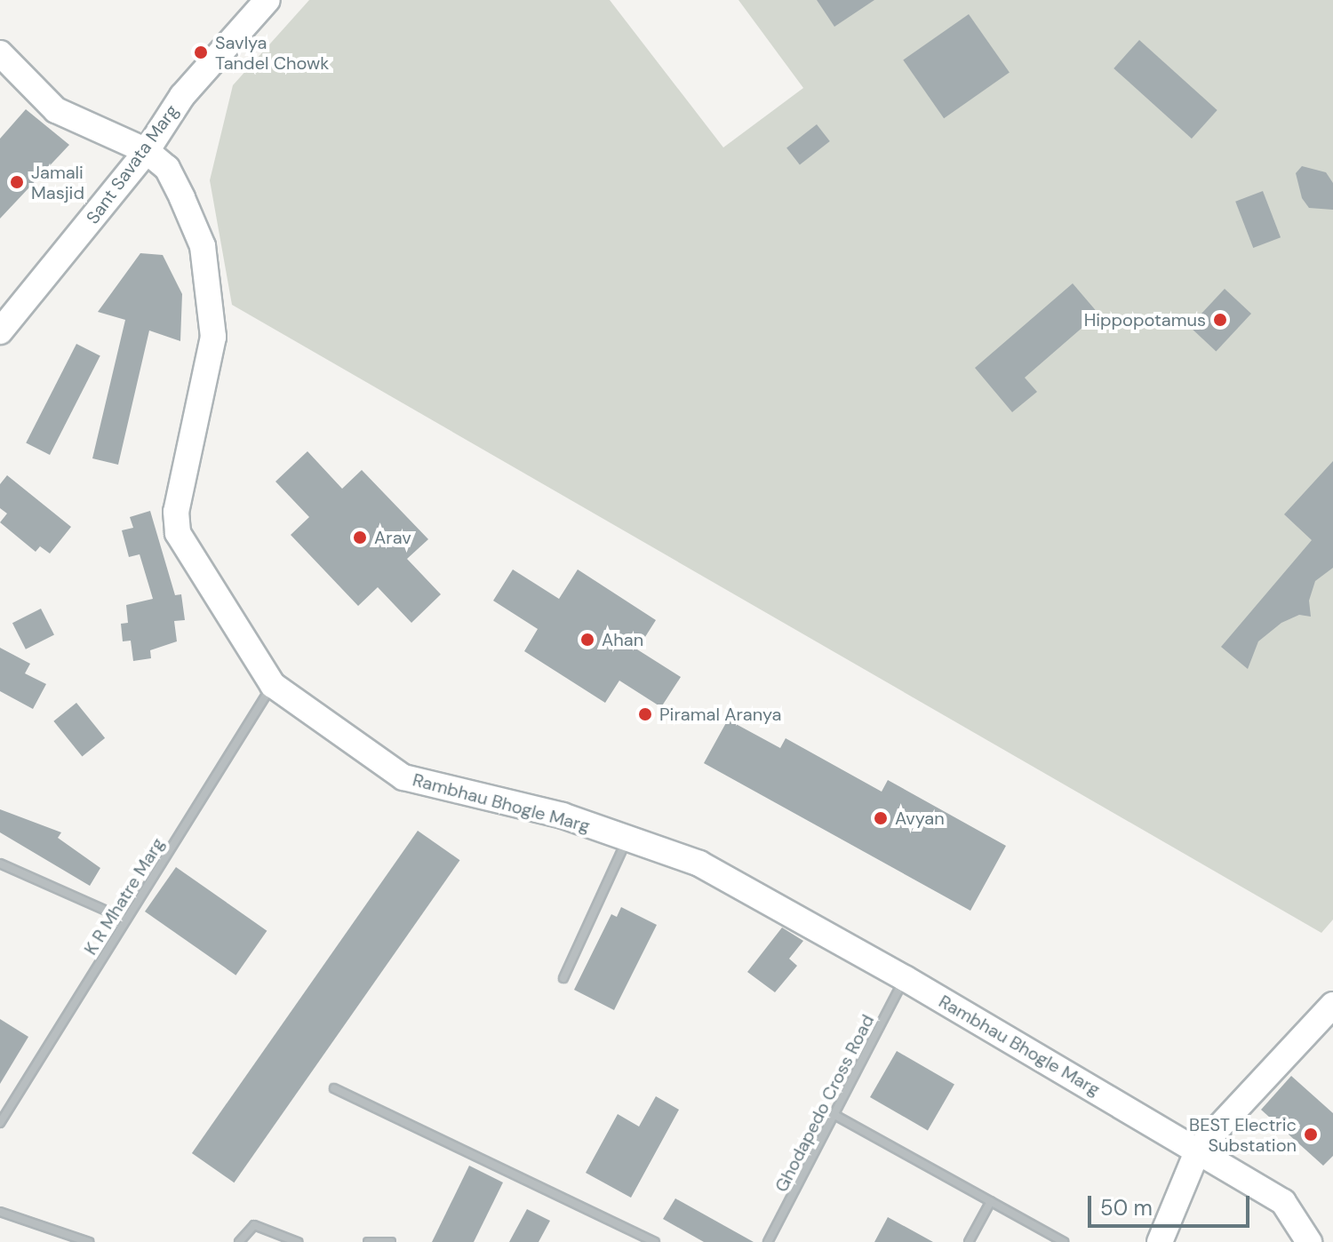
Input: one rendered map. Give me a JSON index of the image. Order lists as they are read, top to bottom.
{
  "streets": {
    "street": [
      "Sant Savata Marg",
      "Rambhau Bhogle Marg",
      "K R Mhatre Marg",
      "Ghodapedo Cross Road"
    ]
  },
  "crossings": [
    ["Sant Savata Marg", "Rambhau Bhogle Marg"],
    ["Rambhau Bhogle Marg", "K R Mhatre Marg"],
    ["Rambhau Bhogle Marg", "Ghodapedo Cross Road"]
  ],
  "places": [
    "Savlya Tandel Chowk",
    "Jamali Masjid",
    "Hippopotamus",
    "Arav",
    "Ahan",
    "Piramal Aranya",
    "Avyan",
    "BEST Electric Substation"
  ],
  "scale_bar": "50 m"
}
